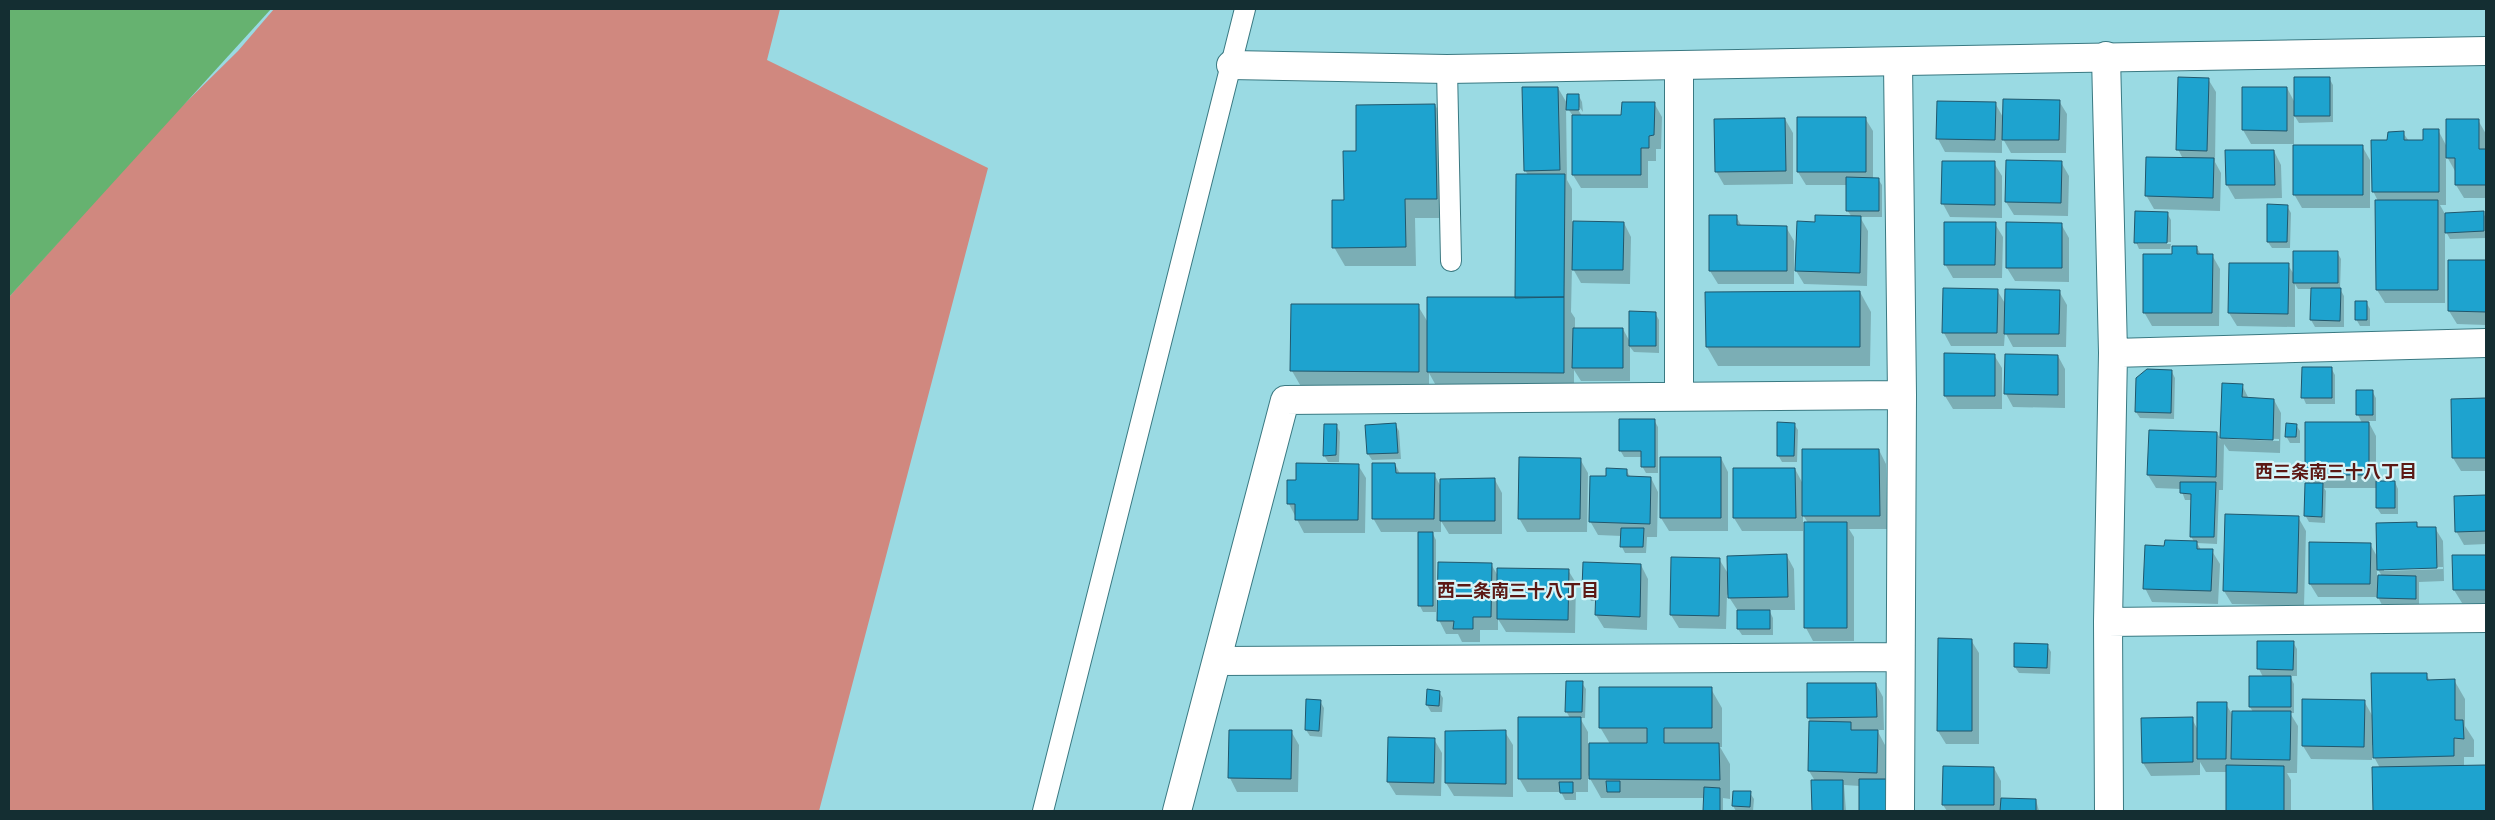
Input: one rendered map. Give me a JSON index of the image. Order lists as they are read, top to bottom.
{
  "districts": ["西三条南三十八丁目", "西二条南三十八丁目"]
}
